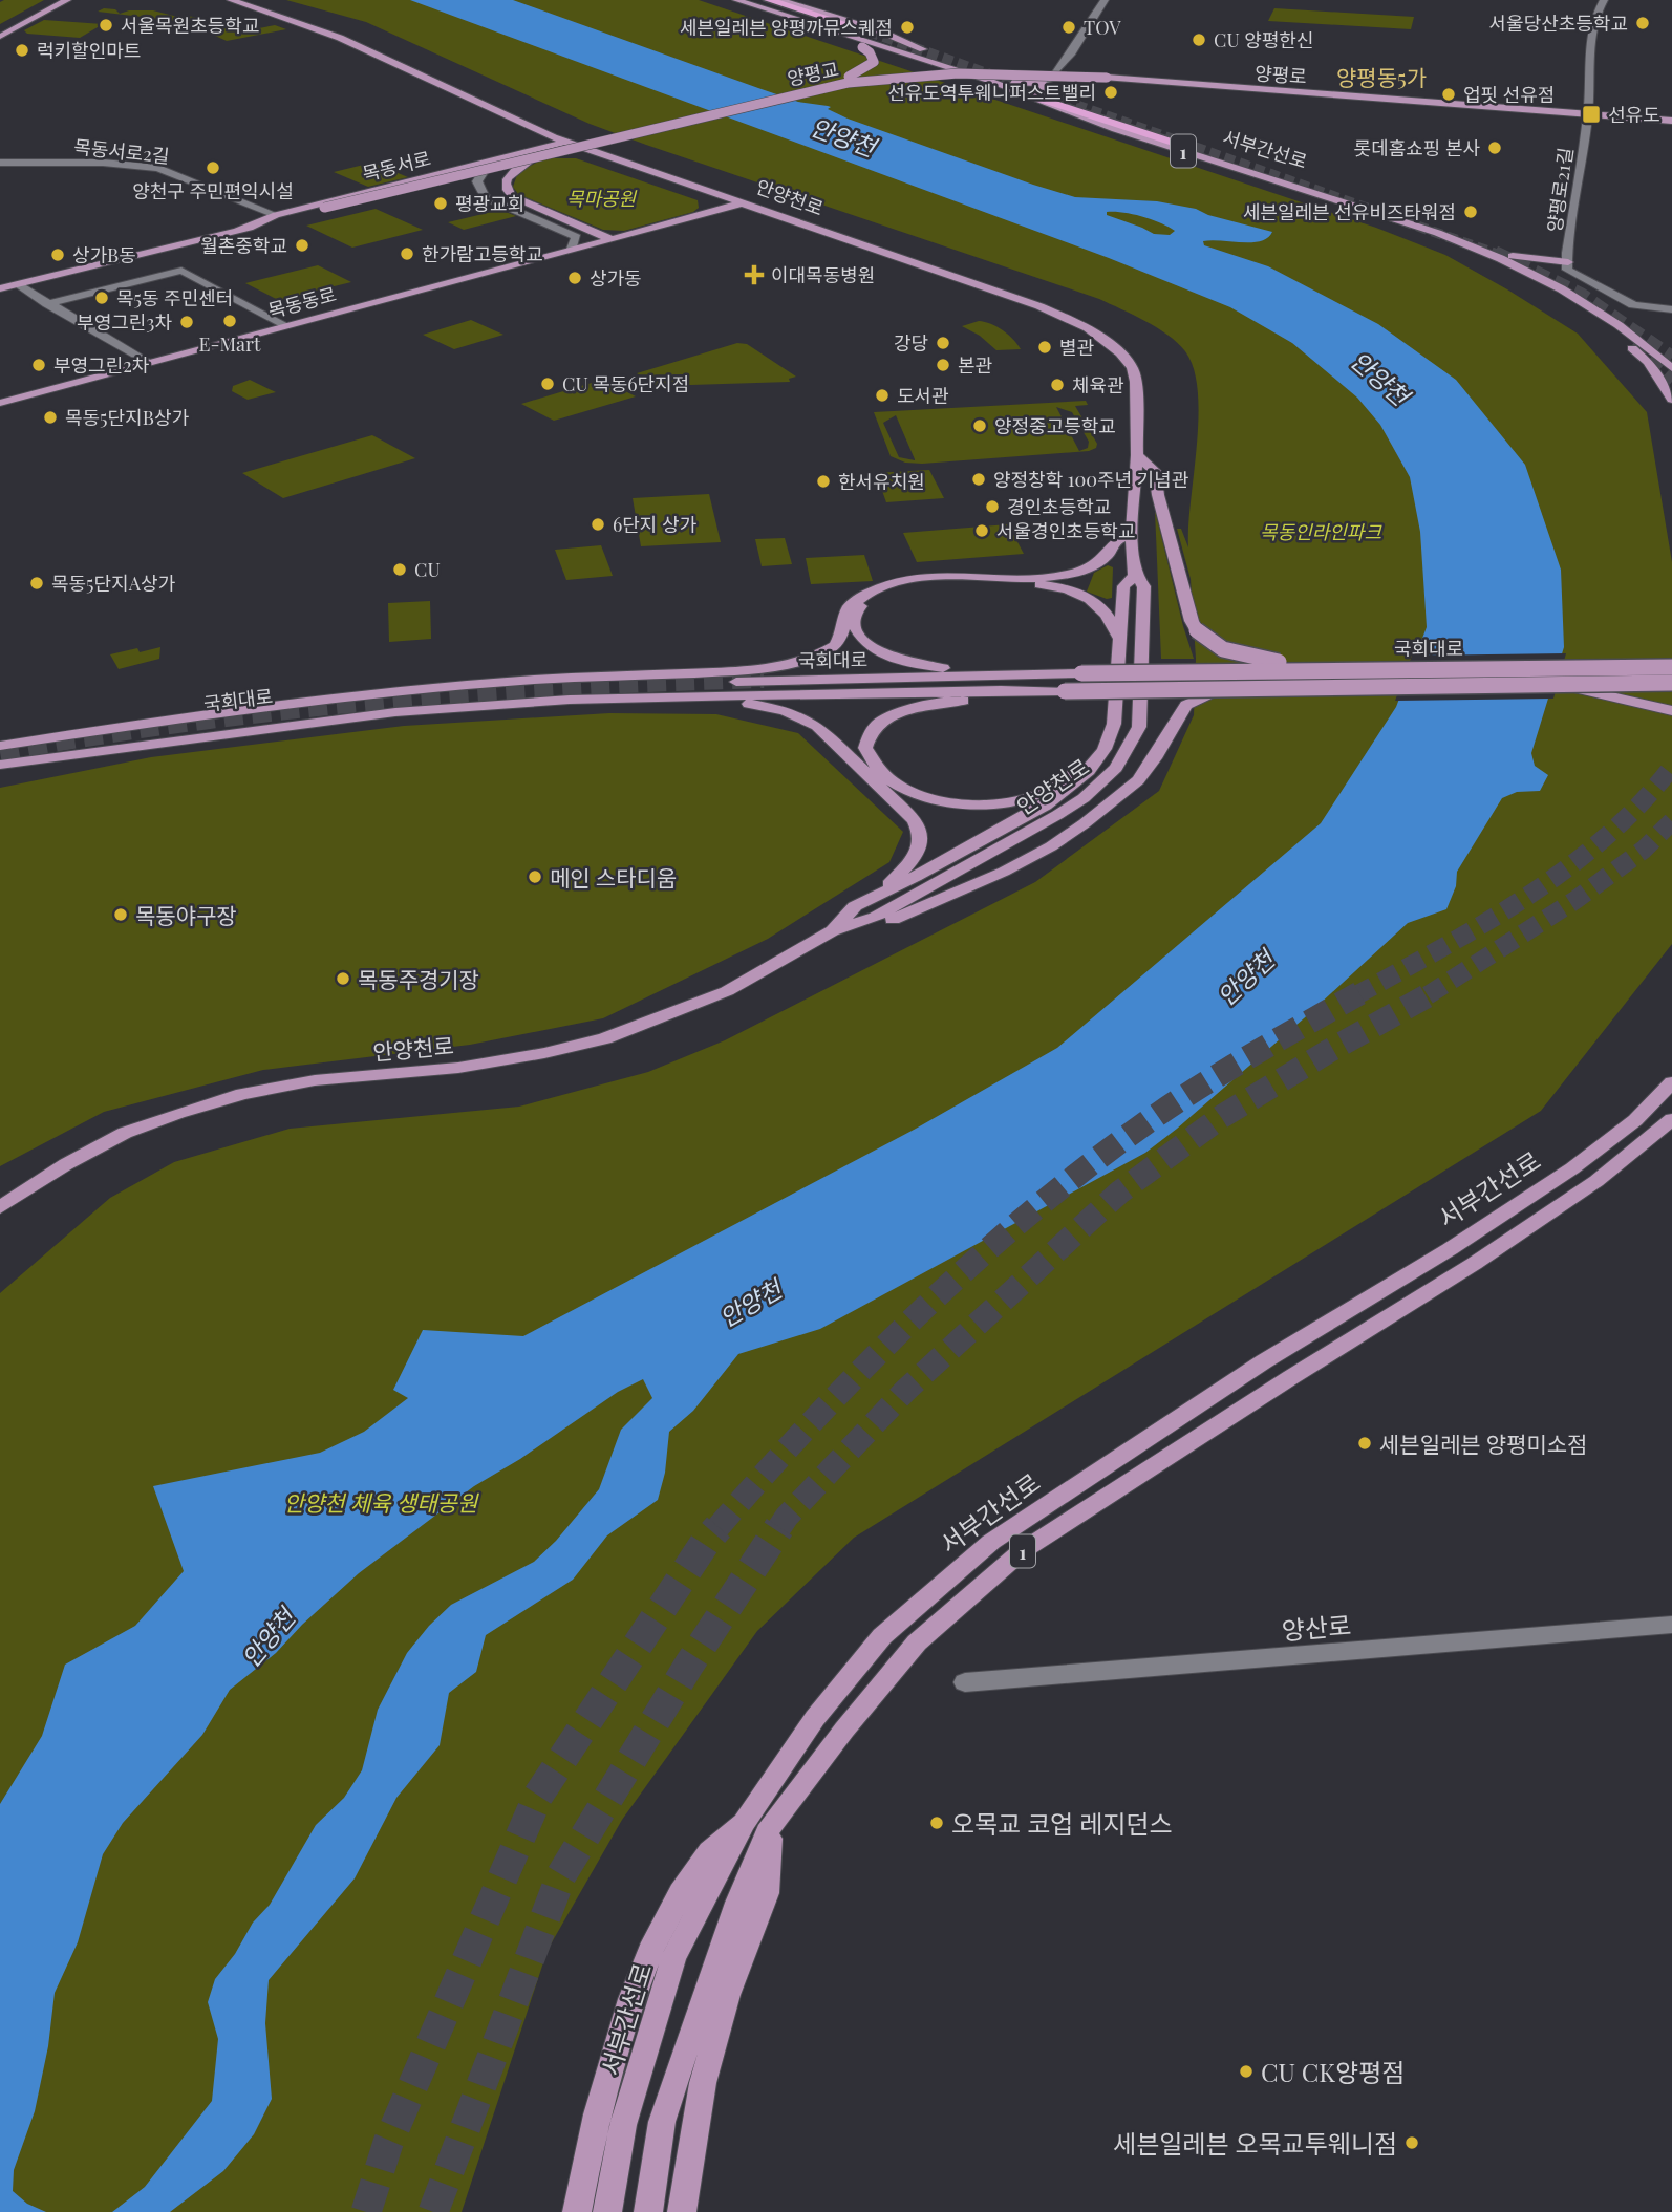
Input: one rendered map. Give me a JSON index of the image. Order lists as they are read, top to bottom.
{
  "streets": {
    "main road": [
      "양평교",
      "양평로",
      "서부간선로",
      "1",
      "목동서로",
      "안양천로",
      "목동동로",
      "국회대로"
    ],
    "street": ["목동서로2길", "양평로21길", "양산로"]
  },
  "crossings": [
    ["양평교", "양평로"],
    ["양평교", "목동서로"],
    ["양평로", "양평로21길"],
    ["목동서로2길", "목동서로"],
    ["목동서로", "안양천로"],
    ["안양천로", "목동동로"]
  ],
  "districts": ["양평동5가"],
  "water": ["안양천"],
  "parks": ["목마공원", "목동인라인파크", "안양천 체육 생태공원"],
  "places": {
    "other": [
      "서울당산초등학교",
      "서울목원초등학교",
      "세븐일레븐 양평까뮤스퀘점",
      "TOV",
      "CU 양평한신",
      "럭키할인마트",
      "선유도역투웨니퍼스트밸리",
      "업핏 선유점",
      "롯데홈쇼핑 본사",
      "양천구 주민편익시설",
      "평광교회",
      "세븐일레븐 선유비즈타워점",
      "월촌중학교",
      "한가람고등학교",
      "상가B동",
      "상가동",
      "목5동 주민센터",
      "E-Mart",
      "부영그린3차",
      "강당",
      "별관",
      "부영그린2차",
      "본관",
      "CU 목동6단지점",
      "체육관",
      "도서관",
      "목동5단지B상가",
      "양정중고등학교",
      "양정창학 100주년 기념관",
      "한서유치원",
      "경인초등학교",
      "6단지 상가",
      "서울경인초등학교",
      "CU",
      "목동5단지A상가",
      "메인 스타디움",
      "목동야구장",
      "목동주경기장",
      "세븐일레븐 양평미소점",
      "오목교 코업 레지던스",
      "CU CK양평점",
      "세븐일레븐 오목교투웨니점"
    ],
    "transit": ["선유도"],
    "health": ["이대목동병원"]
  }
}
